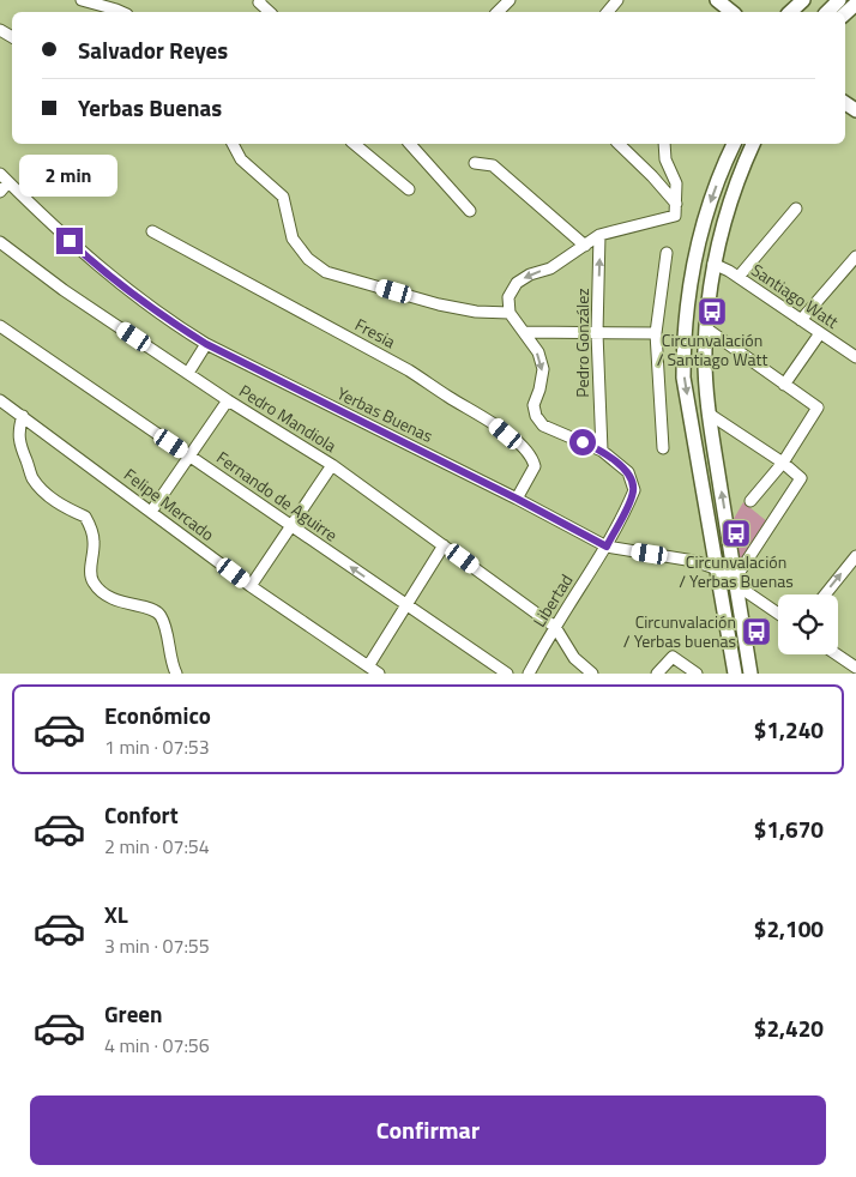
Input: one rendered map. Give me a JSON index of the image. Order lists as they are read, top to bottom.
{
  "streets": {
    "street": [
      "Santiago Watt",
      "Fresia",
      "Pedro González",
      "Yerbas Buenas",
      "Pedro Mandiola",
      "Fernando de Aguirre",
      "Felipe Mercado",
      "Libertad"
    ]
  },
  "crossings": [
    ["Fresia", "Yerbas Buenas"],
    ["Pedro González", "Libertad"],
    ["Yerbas Buenas", "Libertad"],
    ["Pedro Mandiola", "Libertad"]
  ],
  "places": {
    "bus stop": ["Circunvalación / Santiago Watt", "Circunvalación / Yerbas Buenas", "Circunvalación / Yerbas buenas"]
  },
  "page": {
    "banner": ["Salvador Reyes", "Yerbas Buenas"],
    "bubble": "2 min",
    "list": [
      {
        "name": "Económico",
        "note": "1 min · 07:53",
        "value": "$1,240"
      },
      {
        "name": "Confort",
        "note": "2 min · 07:54",
        "value": "$1,670"
      },
      {
        "name": "XL",
        "note": "3 min · 07:55",
        "value": "$2,100"
      },
      {
        "name": "Green",
        "note": "4 min · 07:56",
        "value": "$2,420"
      }
    ],
    "buttons": "Confirmar"
  }
}
